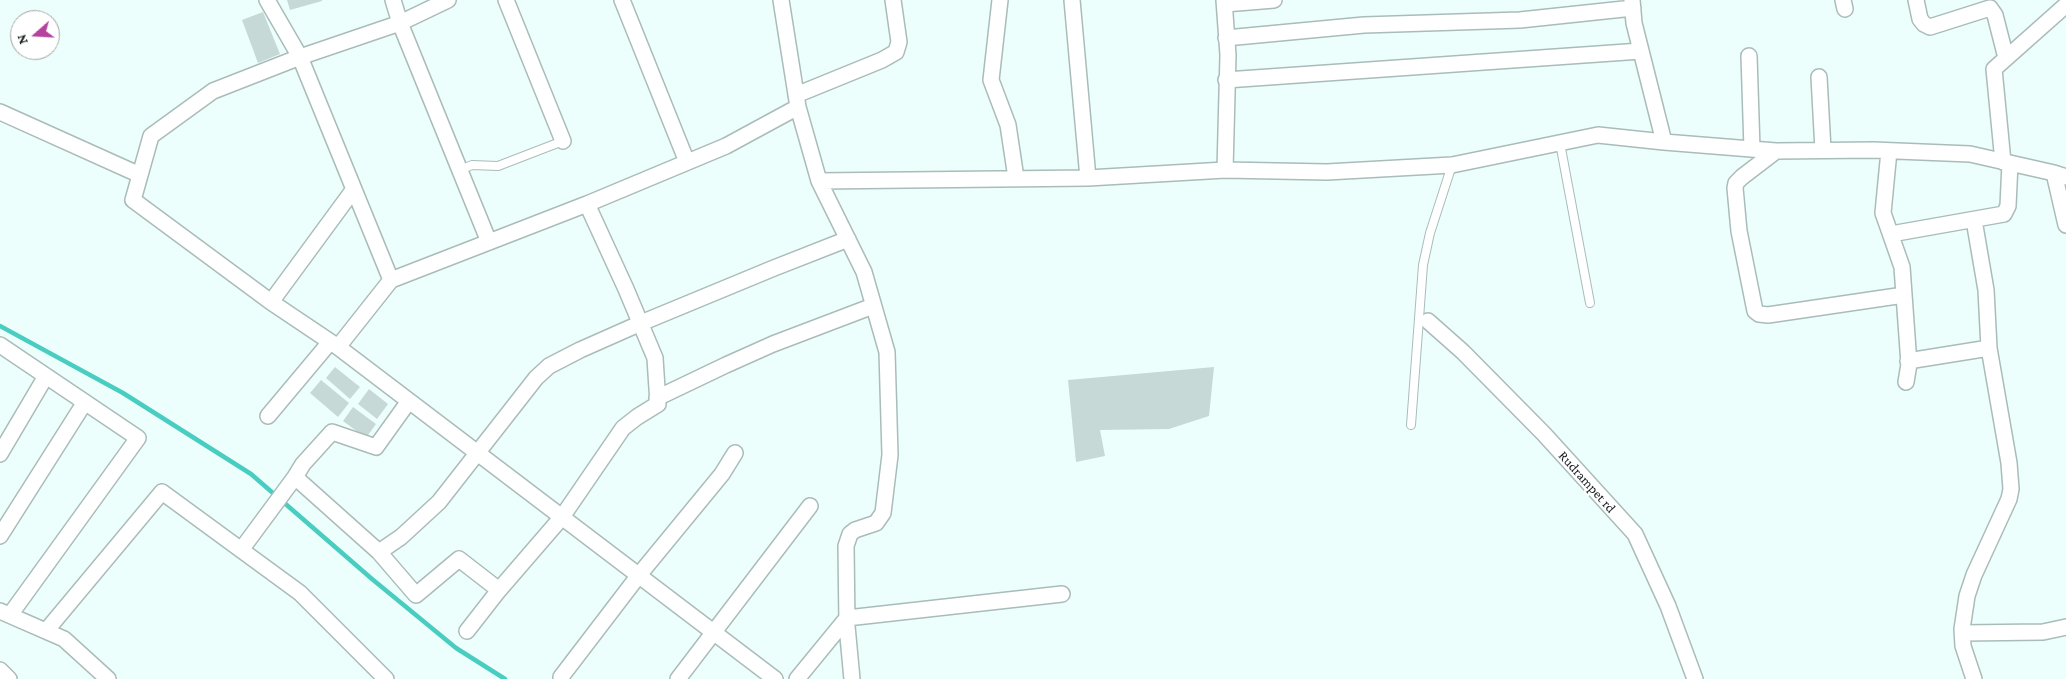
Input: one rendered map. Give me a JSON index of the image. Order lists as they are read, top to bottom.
{
  "streets": {
    "street": ["Rudrampet rd"]
  },
  "north": "left"
}
